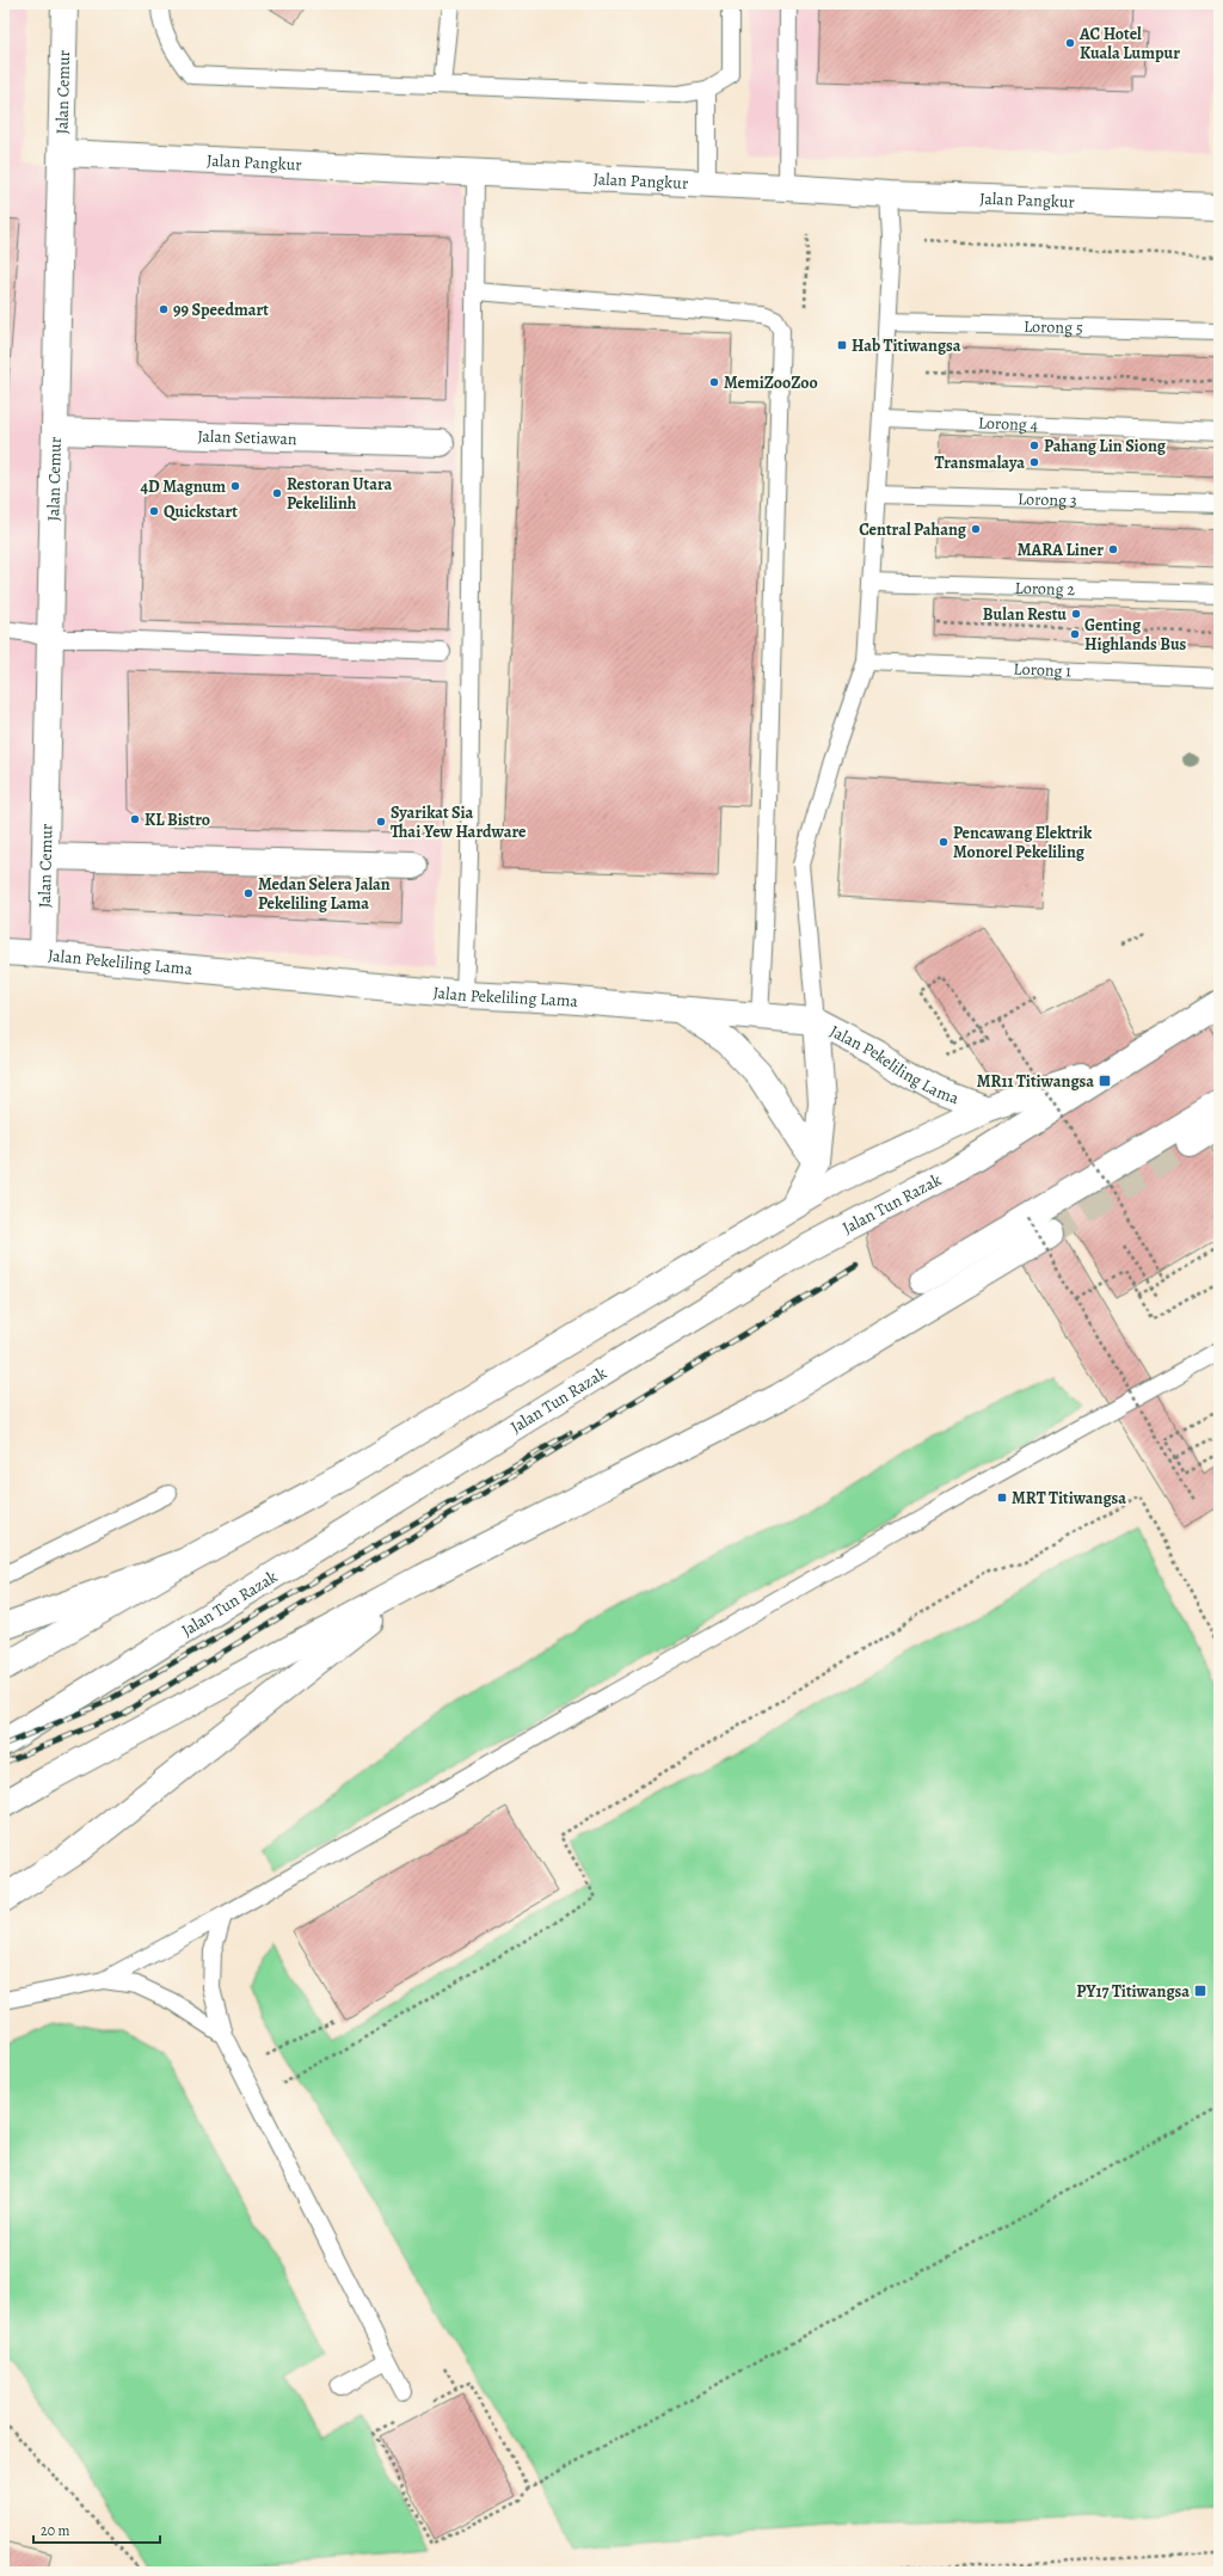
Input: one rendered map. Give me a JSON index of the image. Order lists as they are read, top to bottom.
{
  "streets": {
    "main road": [
      "Jalan Cemur",
      "Jalan Pangkur",
      "Jalan Setiawan",
      "Jalan Pekeliling Lama",
      "Jalan Tun Razak"
    ],
    "lane": [
      "Lorong 5",
      "Lorong 4",
      "Lorong 3",
      "Lorong 2",
      "Lorong 1"
    ]
  },
  "crossings": [
    ["Jalan Cemur", "Jalan Pangkur"],
    ["Jalan Cemur", "Jalan Setiawan"],
    ["Jalan Cemur", "Jalan Pekeliling Lama"],
    ["Jalan Pekeliling Lama", "Jalan Tun Razak"]
  ],
  "places": {
    "other": [
      "AC Hotel Kuala Lumpur",
      "99 Speedmart",
      "MemiZooZoo",
      "Pahang Lin Siong",
      "Transmalaya",
      "4D Magnum",
      "Restoran Utara Pekelilinh",
      "Quickstart",
      "Central Pahang",
      "MARA Liner",
      "Bulan Restu",
      "Genting Highlands Bus",
      "KL Bistro",
      "Syarikat Sia Thai Yew Hardware",
      "Pencawang Elektrik Monorel Pekeliling",
      "Medan Selera Jalan Pekeliling Lama"
    ],
    "transit": [
      "Hab Titiwangsa",
      "MR11 Titiwangsa",
      "MRT Titiwangsa",
      "PY17 Titiwangsa"
    ]
  },
  "scale_bar": "20 m"
}
